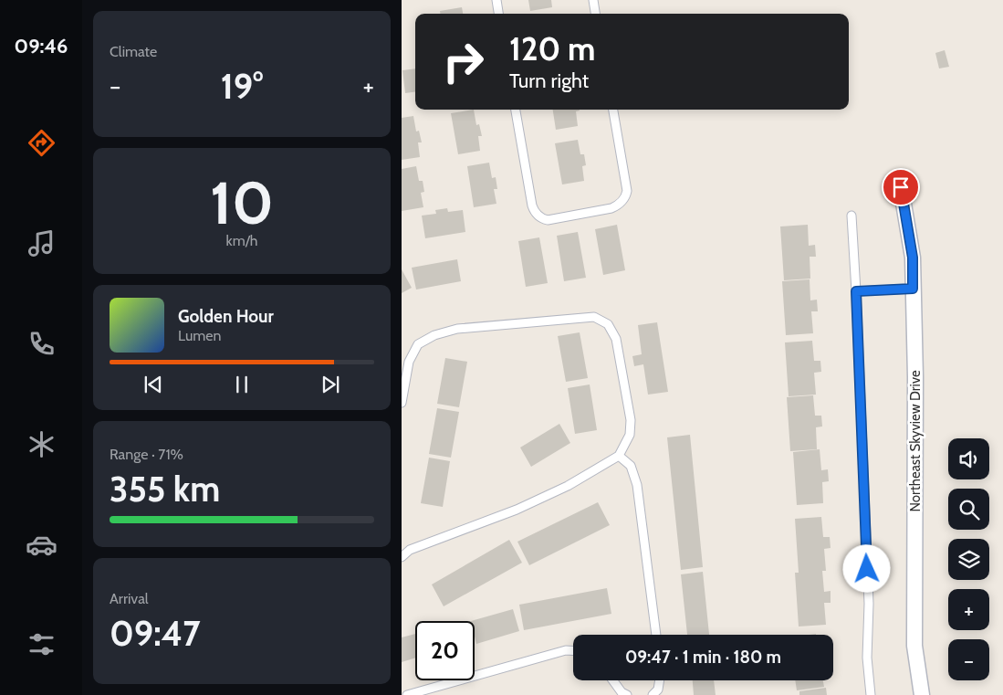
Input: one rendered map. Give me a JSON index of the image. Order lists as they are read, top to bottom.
{
  "streets": {
    "street": ["Northeast Skyview Drive"]
  },
  "page": {
    "tabs": "09:46",
    "tile": [
      "Climate",
      ["10", "km/h"],
      ["Range · 71%", "355 km"],
      ["Arrival", "09:47"]
    ],
    "turn": ["120 m", "Turn right"],
    "heat": ["−", "19°", "+"],
    "song": ["Golden Hour", "Lumen"],
    "map_buttons": ["+", "−"],
    "limit": "20",
    "trip": "09:47 · 1 min · 180 m"
  }
}
